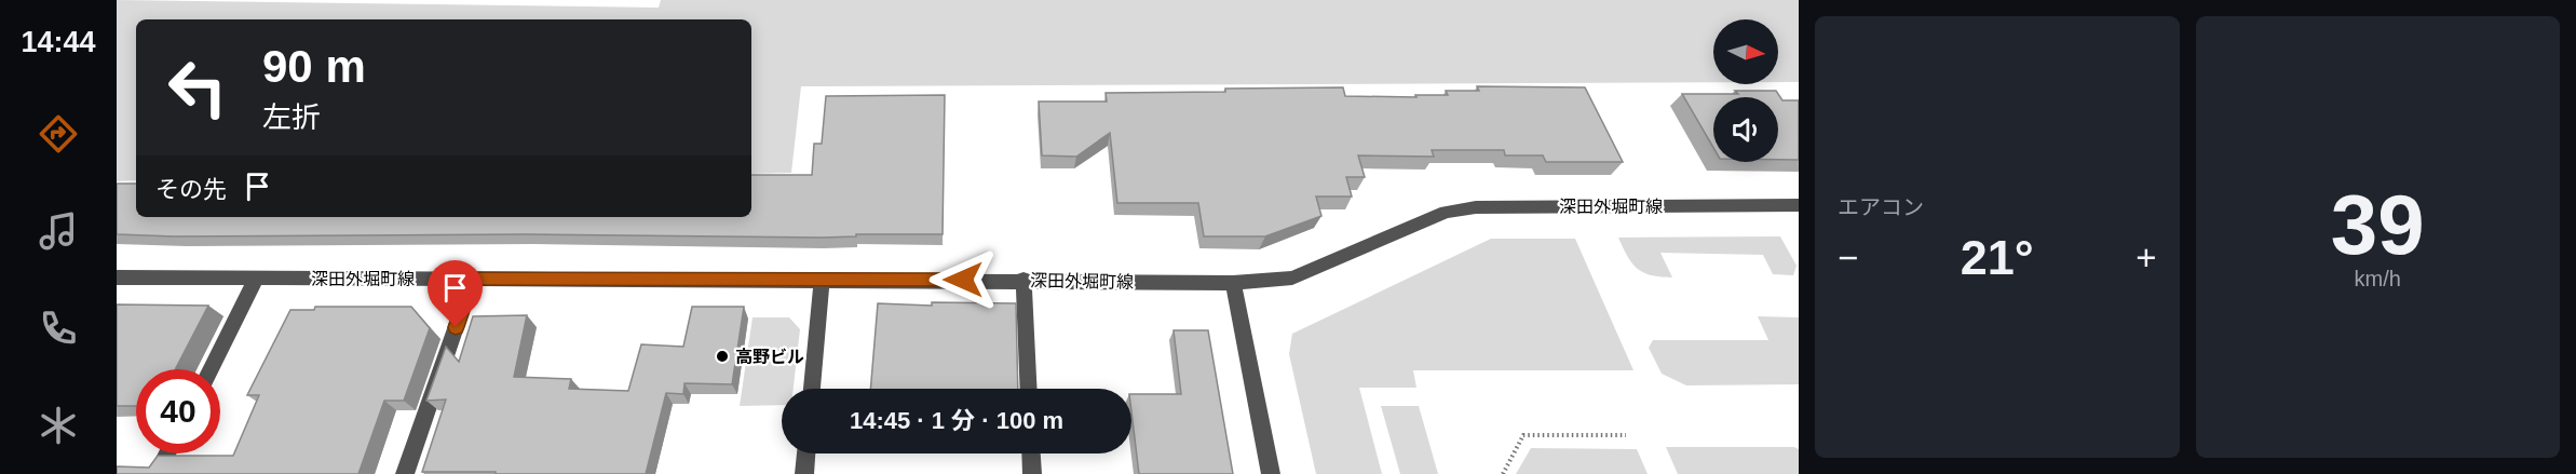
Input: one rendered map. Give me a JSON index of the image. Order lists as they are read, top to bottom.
{
  "streets": {
    "street": ["深田外堀町線"]
  },
  "places": ["高野ビル"],
  "north": "right",
  "page": {
    "tabs": "14:44",
    "tile": [
      "エアコン",
      ["39", "km/h"]
    ],
    "turn": ["90 m", "左折"],
    "then": "その先",
    "heat": ["−", "21°", "+"],
    "limit": "40",
    "trip": "14:45 · 1 分 · 100 m"
  }
}
